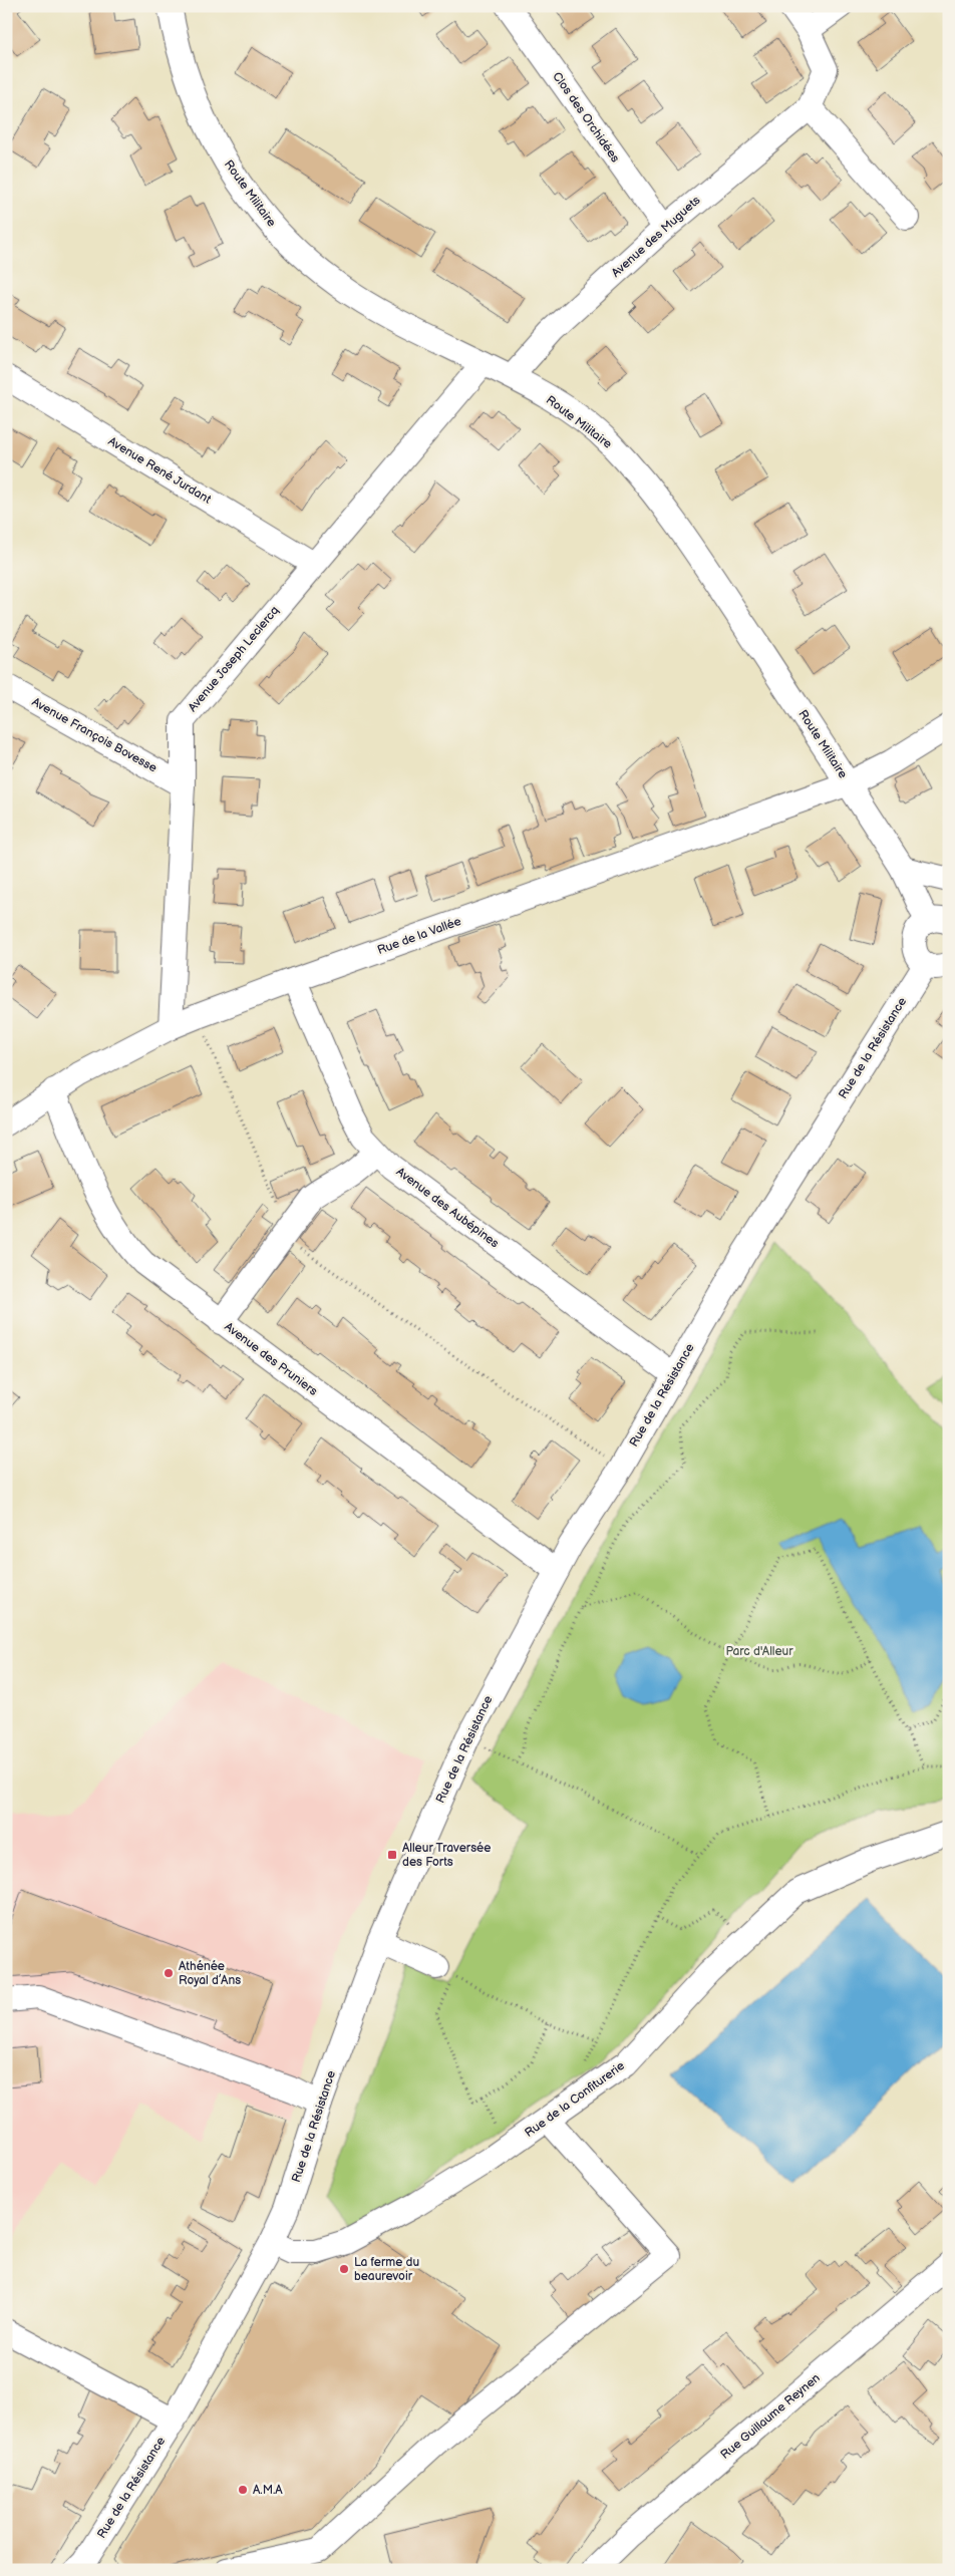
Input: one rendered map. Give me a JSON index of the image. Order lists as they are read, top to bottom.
{
  "streets": {
    "street": [
      "Clos des Orchidées",
      "Route Militaire",
      "Avenue des Muguets",
      "Avenue René Jurdant",
      "Avenue Joseph Leclercq",
      "Avenue François Bovesse",
      "Rue de la Vallée",
      "Rue de la Résistance",
      "Avenue des Aubépines",
      "Avenue des Pruniers",
      "Rue de la Confiturerie",
      "Rue Guillaume Reynen"
    ]
  },
  "crossings": [
    ["Clos des Orchidées", "Avenue des Muguets"],
    ["Route Militaire", "Avenue des Muguets"],
    ["Route Militaire", "Avenue Joseph Leclercq"],
    ["Route Militaire", "Rue de la Vallée"],
    ["Avenue René Jurdant", "Avenue Joseph Leclercq"],
    ["Avenue Joseph Leclercq", "Avenue François Bovesse"],
    ["Avenue Joseph Leclercq", "Rue de la Vallée"],
    ["Rue de la Vallée", "Avenue des Aubépines"],
    ["Rue de la Vallée", "Avenue des Pruniers"],
    ["Rue de la Résistance", "Avenue des Aubépines"],
    ["Rue de la Résistance", "Avenue des Pruniers"],
    ["Rue de la Résistance", "Rue de la Confiturerie"]
  ],
  "parks": ["Parc d'Alleur"],
  "places": {
    "transit": ["Alleur Traversée des Forts"],
    "other": ["Athénée Royal d’Ans", "La ferme du beaurevoir", "A.M.A"]
  }
}
